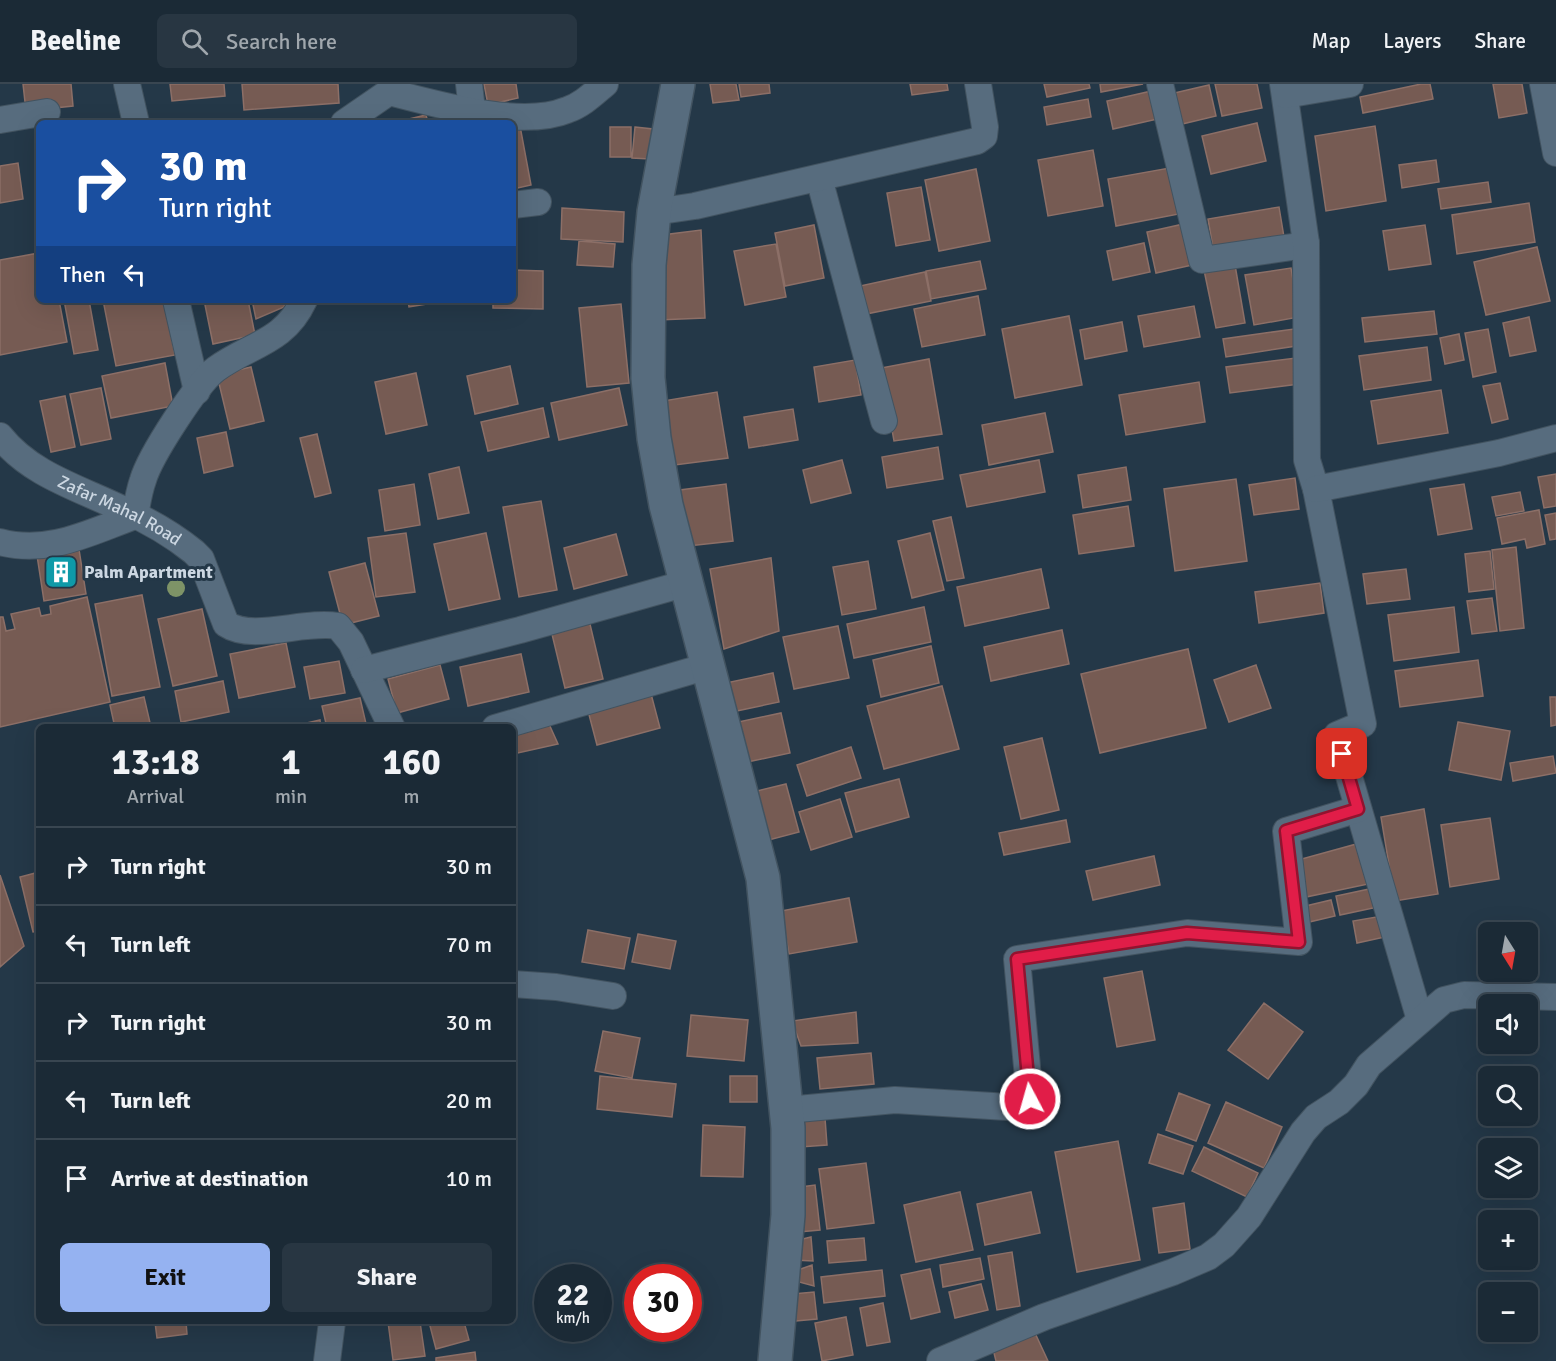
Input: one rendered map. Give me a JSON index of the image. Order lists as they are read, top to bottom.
{
  "streets": {
    "street": ["Zafar Mahal Road"]
  },
  "places": {
    "building": ["Palm Apartment"]
  },
  "north": "bottom",
  "page": {
    "header": "Beeline",
    "search": "Search here",
    "nav": ["Map", "Layers", "Share"],
    "turn": ["30 m", "Turn right"],
    "then": "Then",
    "eta": [
      "13:18",
      "Arrival",
      "1",
      "min",
      "160",
      "m"
    ],
    "list": [
      {
        "name": "Turn right",
        "value": "30 m"
      },
      {
        "name": "Turn left",
        "value": "70 m"
      },
      {
        "name": "Turn right",
        "value": "30 m"
      },
      {
        "name": "Turn left",
        "value": "20 m"
      },
      {
        "name": "Arrive at destination",
        "value": "10 m"
      }
    ],
    "map_buttons": ["+", "−"],
    "buttons": ["Exit", "Share"],
    "speed": "22 km/h",
    "limit": "30"
  }
}
